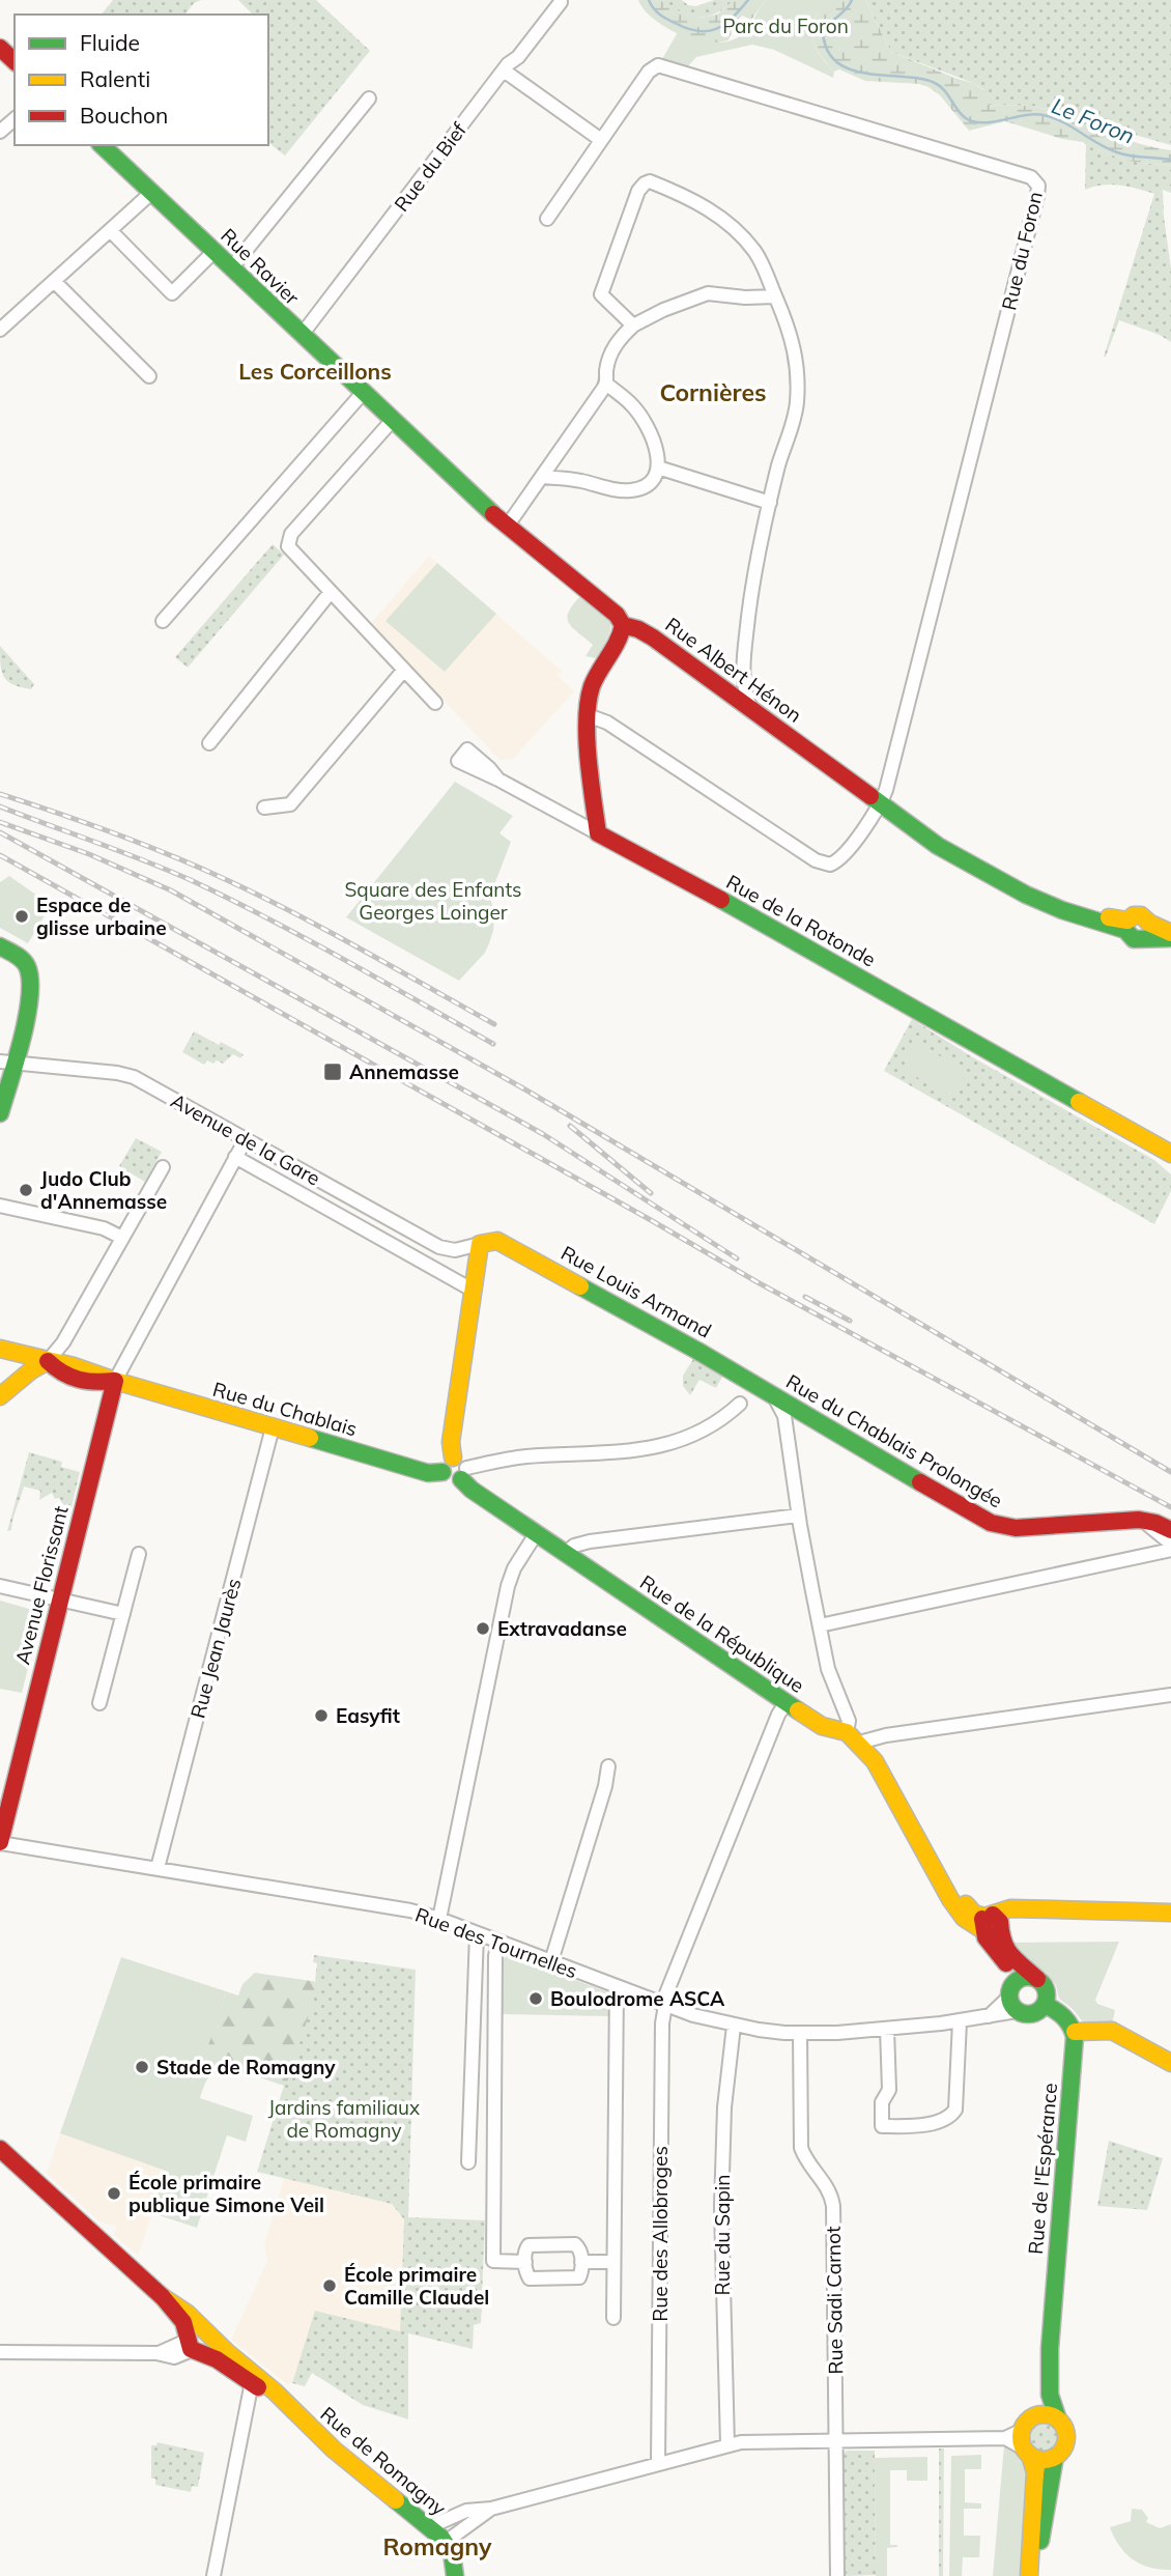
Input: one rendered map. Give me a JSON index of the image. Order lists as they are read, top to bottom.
{
  "streets": {
    "street": [
      "Rue du Bief",
      "Rue du Foron",
      "Rue Ravier",
      "Rue Albert Hénon",
      "Rue de la Rotonde",
      "Avenue de la Gare",
      "Rue Louis Armand",
      "Rue du Chablais",
      "Rue du Chablais Prolongée",
      "Avenue Florissant",
      "Rue de la République",
      "Rue Jean Jaurès",
      "Rue des Tournelles",
      "Rue de l'Espérance",
      "Rue des Allobroges",
      "Rue du Sapin",
      "Rue Sadi Carnot",
      "Rue de Romagny"
    ]
  },
  "crossings": [
    ["Rue du Bief", "Rue Ravier"],
    ["Rue du Foron", "Rue Albert Hénon"],
    ["Rue Ravier", "Rue Albert Hénon"],
    ["Avenue de la Gare", "Rue Louis Armand"],
    ["Rue Louis Armand", "Rue du Chablais Prolongée"],
    ["Rue du Chablais", "Avenue Florissant"],
    ["Rue du Chablais", "Rue de la République"],
    ["Rue du Chablais", "Rue Jean Jaurès"],
    ["Avenue Florissant", "Rue des Tournelles"],
    ["Rue de la République", "Rue des Allobroges"],
    ["Rue Jean Jaurès", "Rue des Tournelles"],
    ["Rue des Tournelles", "Rue des Allobroges"],
    ["Rue des Tournelles", "Rue du Sapin"],
    ["Rue des Tournelles", "Rue Sadi Carnot"]
  ],
  "districts": ["Les Corceillons", "Cornières", "Romagny"],
  "water": ["Le Foron"],
  "parks": ["Parc du Foron", "Square des Enfants Georges Loinger", "Jardins familiaux de Romagny"],
  "places": {
    "other": [
      "Espace de glisse urbaine",
      "Judo Club d'Annemasse",
      "Extravadanse",
      "Easyfit",
      "Boulodrome ASCA",
      "Stade de Romagny",
      "École primaire publique Simone Veil",
      "École primaire Camille Claudel"
    ],
    "transit": ["Annemasse"]
  },
  "legend": ["Fluide", "Ralenti", "Bouchon"]
}
